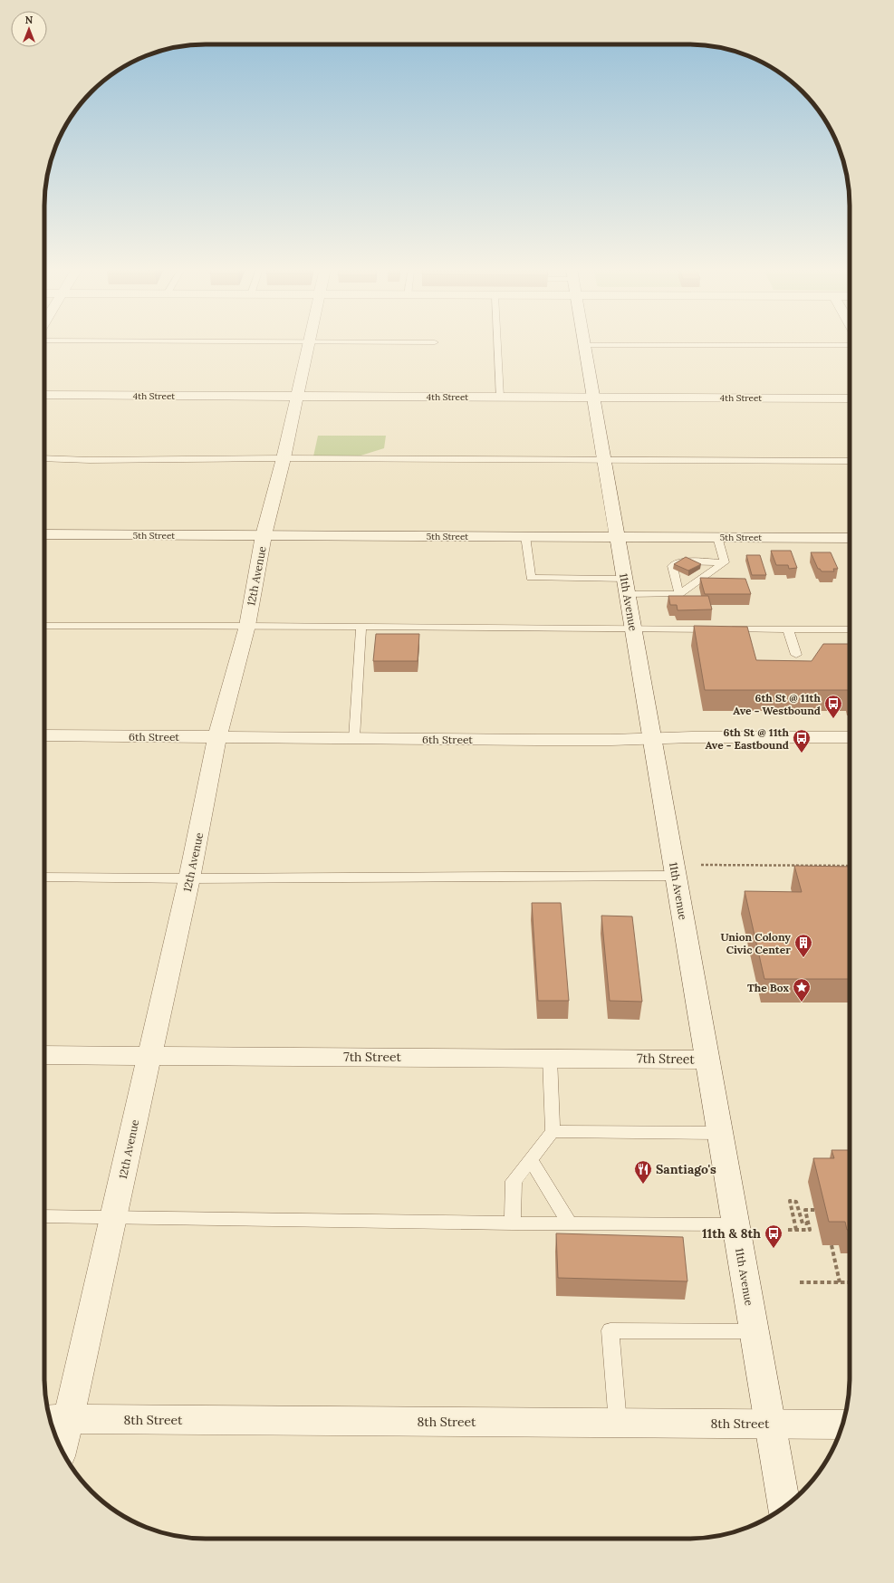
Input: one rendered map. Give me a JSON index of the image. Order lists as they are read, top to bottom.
{
  "streets": {
    "street": [
      "4th Street",
      "5th Street",
      "12th Avenue",
      "11th Avenue",
      "6th Street",
      "7th Street",
      "8th Street"
    ]
  },
  "crossings": [
    ["4th Street", "12th Avenue"],
    ["4th Street", "11th Avenue"],
    ["5th Street", "12th Avenue"],
    ["5th Street", "11th Avenue"],
    ["12th Avenue", "6th Street"],
    ["12th Avenue", "7th Street"],
    ["12th Avenue", "8th Street"],
    ["11th Avenue", "6th Street"],
    ["11th Avenue", "7th Street"],
    ["11th Avenue", "8th Street"]
  ],
  "places": {
    "bus stop": ["6th St @ 11th Ave - Westbound", "6th St @ 11th Ave - Eastbound", "11th & 8th"],
    "building": ["Union Colony Civic Center"],
    "place": ["The Box"],
    "restaurant": ["Santiago's"]
  },
  "north": "top"
}
